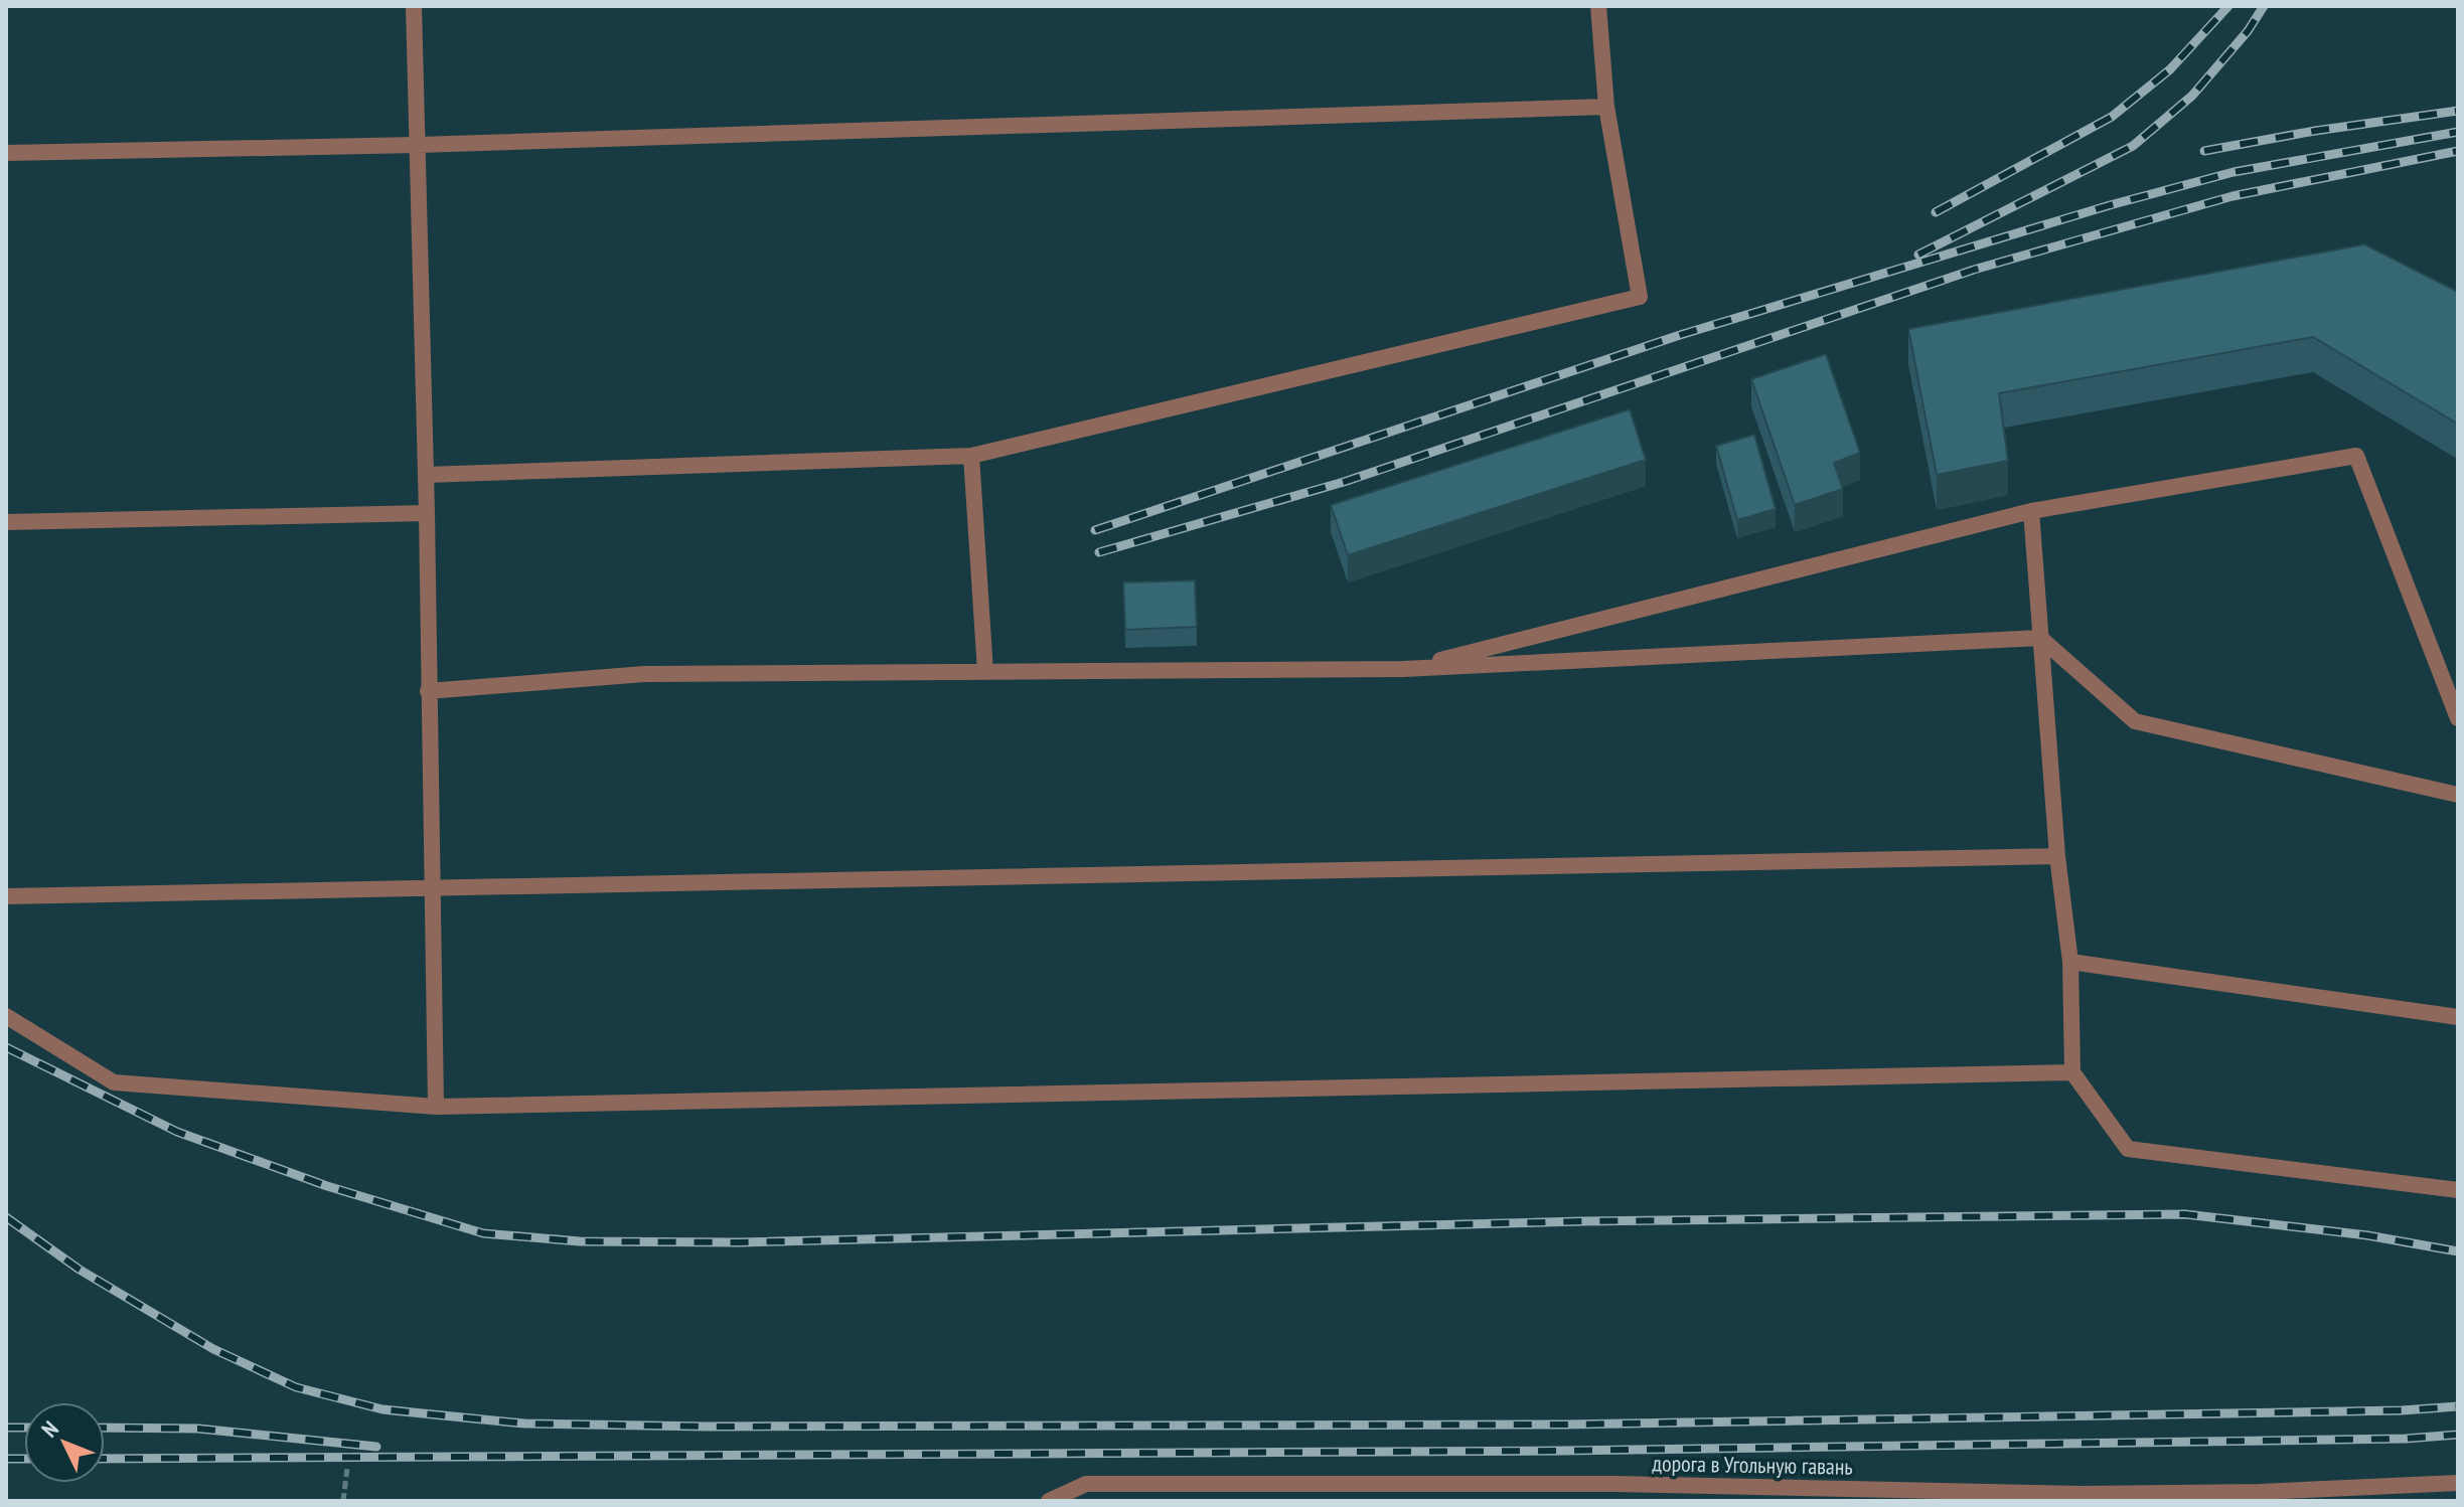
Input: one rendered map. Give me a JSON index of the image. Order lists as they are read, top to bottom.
{
  "streets": {
    "street": ["дорога в Угольную гавань"]
  },
  "north": "top left"
}
